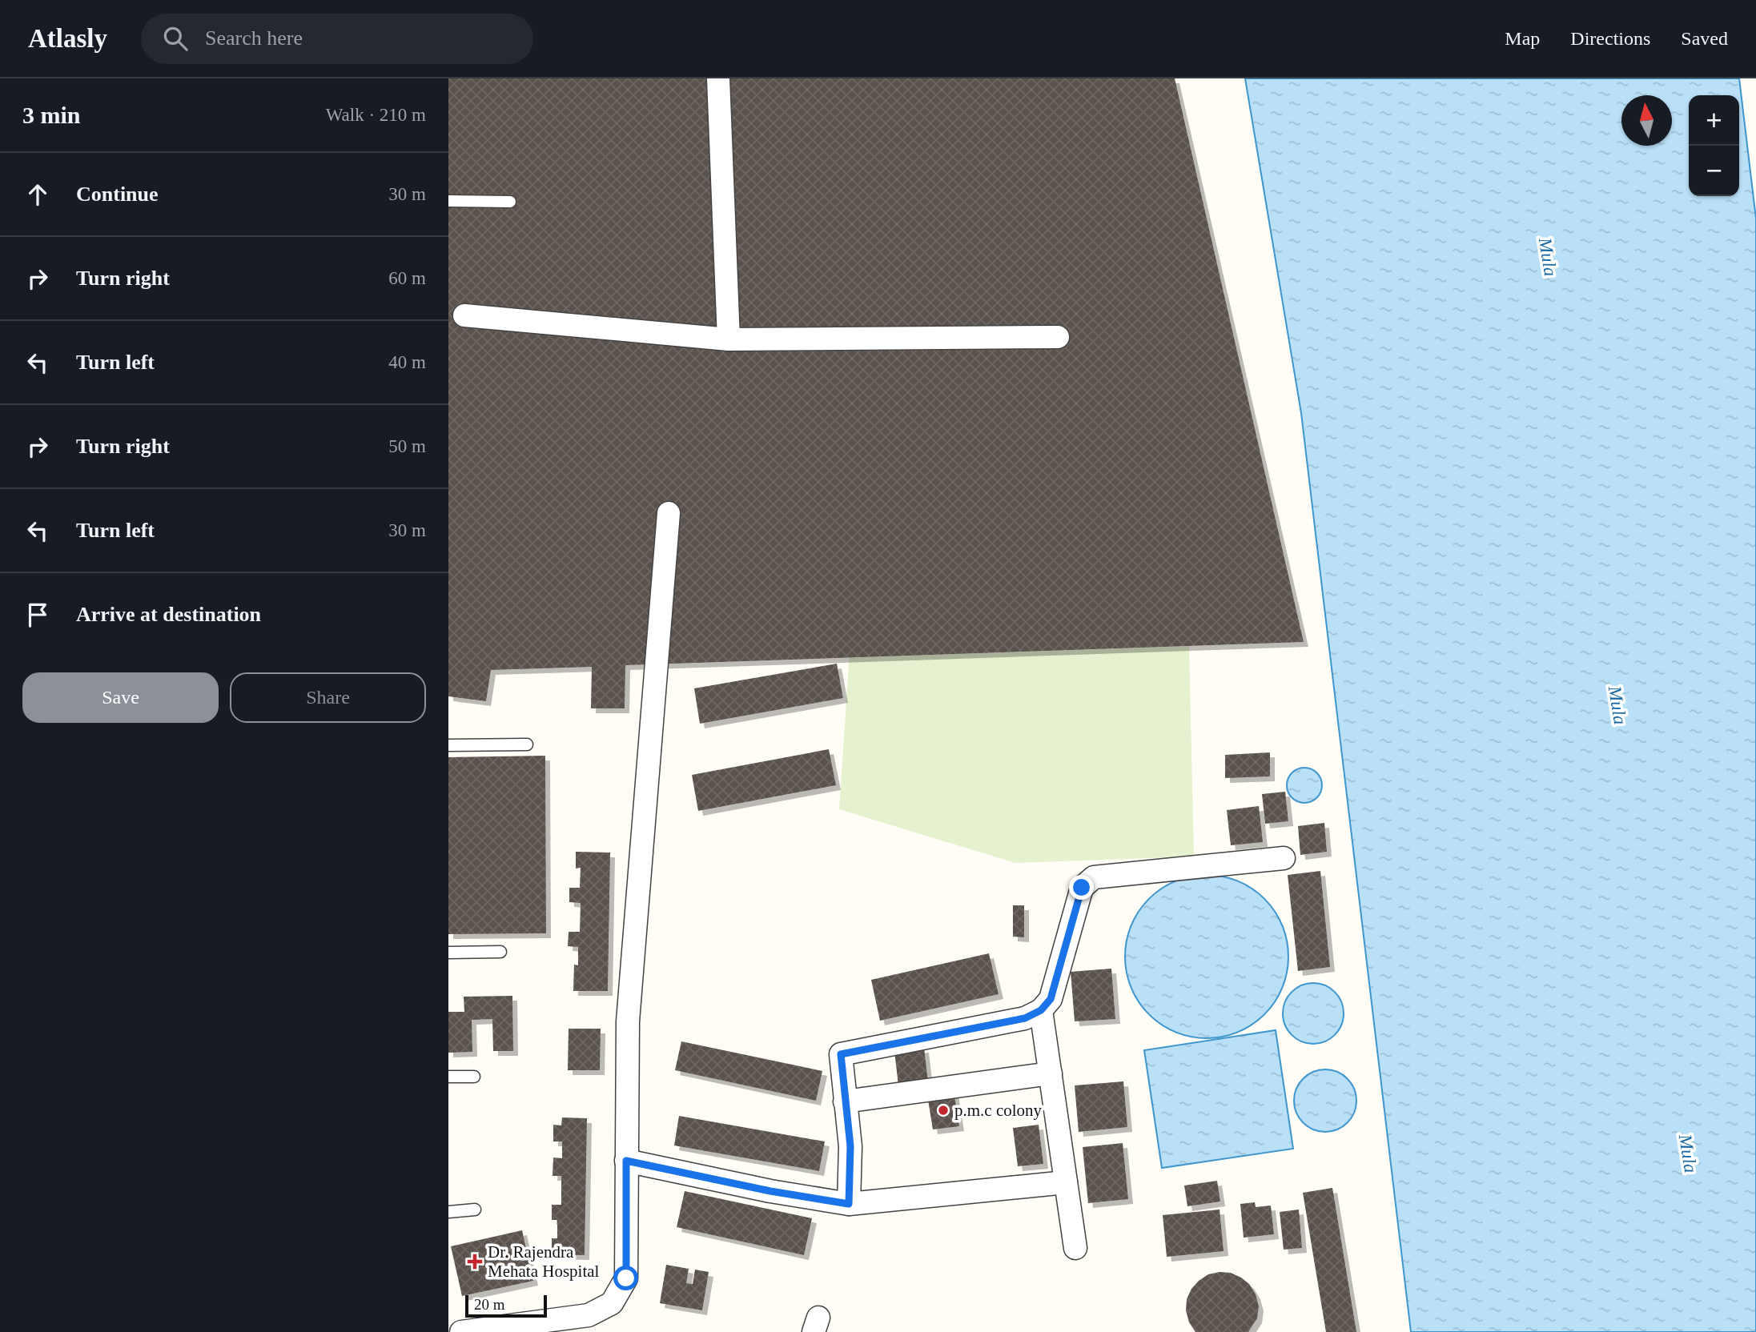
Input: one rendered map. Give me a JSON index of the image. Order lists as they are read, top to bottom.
{
  "water": ["Mula"],
  "places": {
    "other": ["p.m.c colony"],
    "health": ["Dr. Rajendra Mehata Hospital"]
  },
  "scale_bar": "20 m",
  "north": "top",
  "page": {
    "header": "Atlasly",
    "search": "Search here",
    "nav": ["Map", "Directions", "Saved"],
    "heading": ["3 min", "Walk · 210 m"],
    "map_buttons": ["+", "−"],
    "list": [
      ["Continue", "30 m"],
      ["Turn right", "60 m"],
      ["Turn left", "40 m"],
      ["Turn right", "50 m"],
      ["Turn left", "30 m"],
      "Arrive at destination"
    ],
    "buttons": ["Save", "Share"],
    "scale": "20 m"
  }
}
